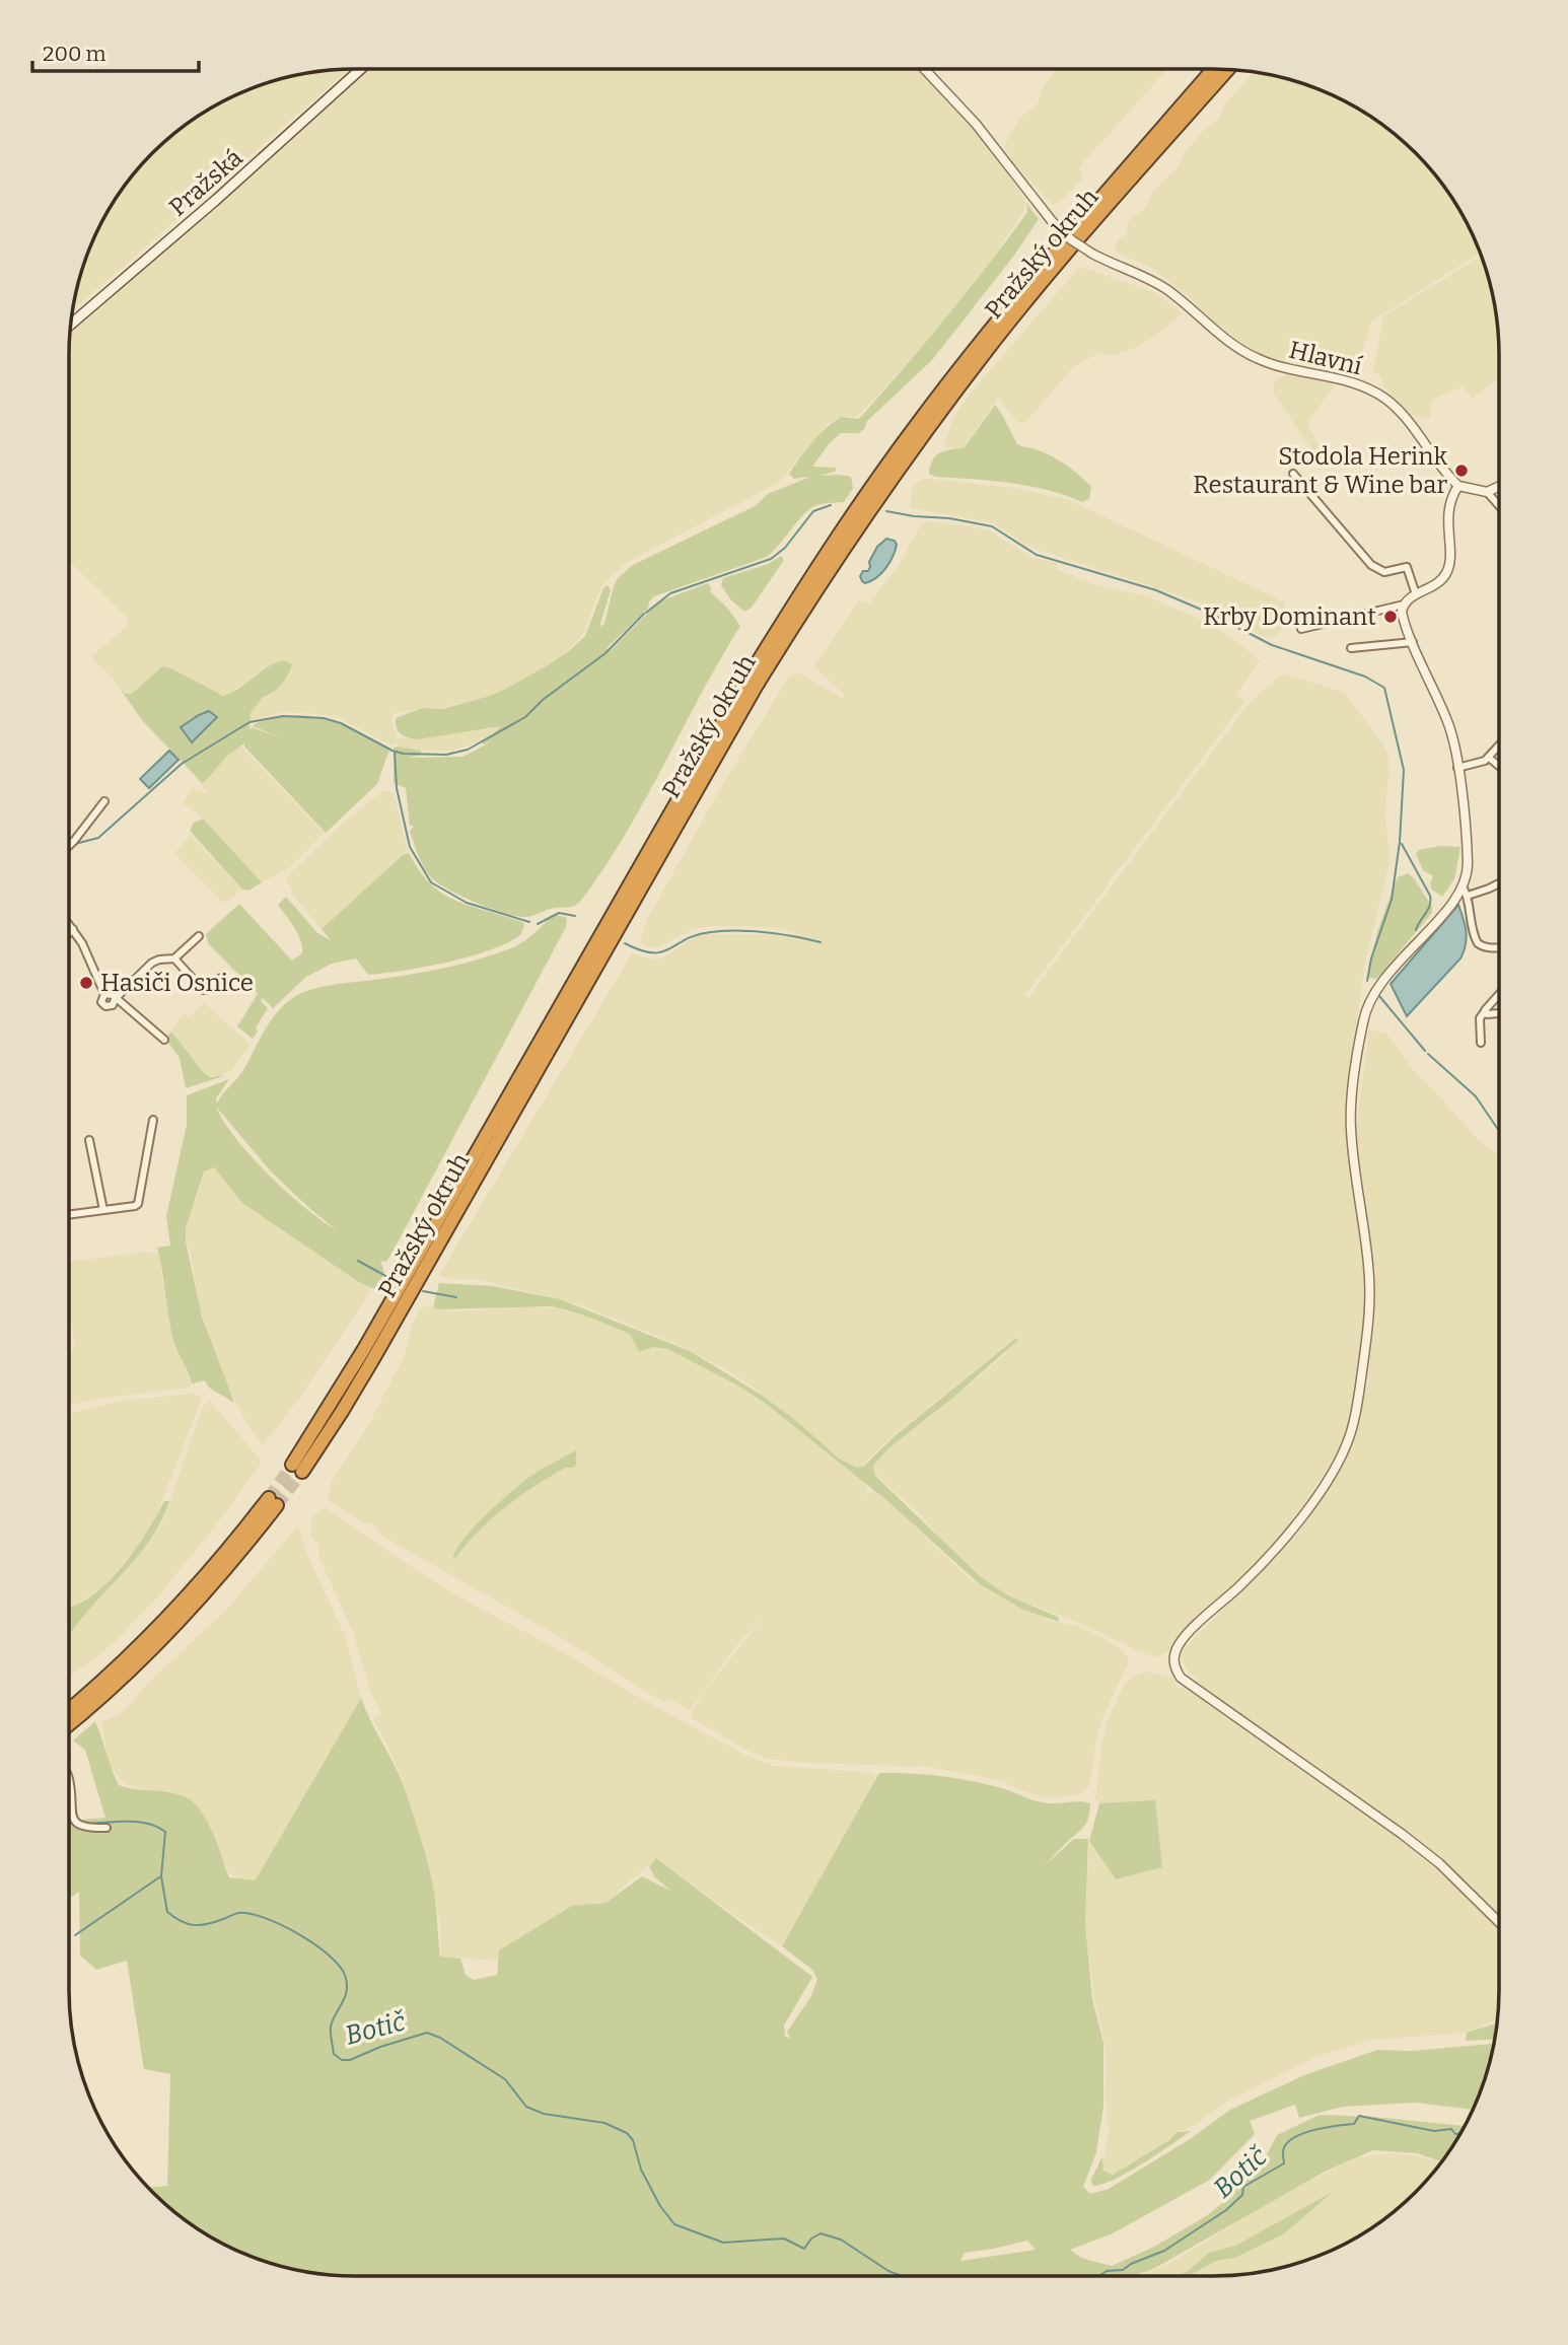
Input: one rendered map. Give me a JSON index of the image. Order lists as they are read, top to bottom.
{
  "streets": {
    "highway": ["Pražský okruh"],
    "main road": ["Pražská"],
    "street": ["Hlavní"]
  },
  "water": ["Botič"],
  "places": ["Stodola Herink Restaurant & Wine bar", "Krby Dominant", "Hasiči Osnice"],
  "scale_bar": "200 m"
}
